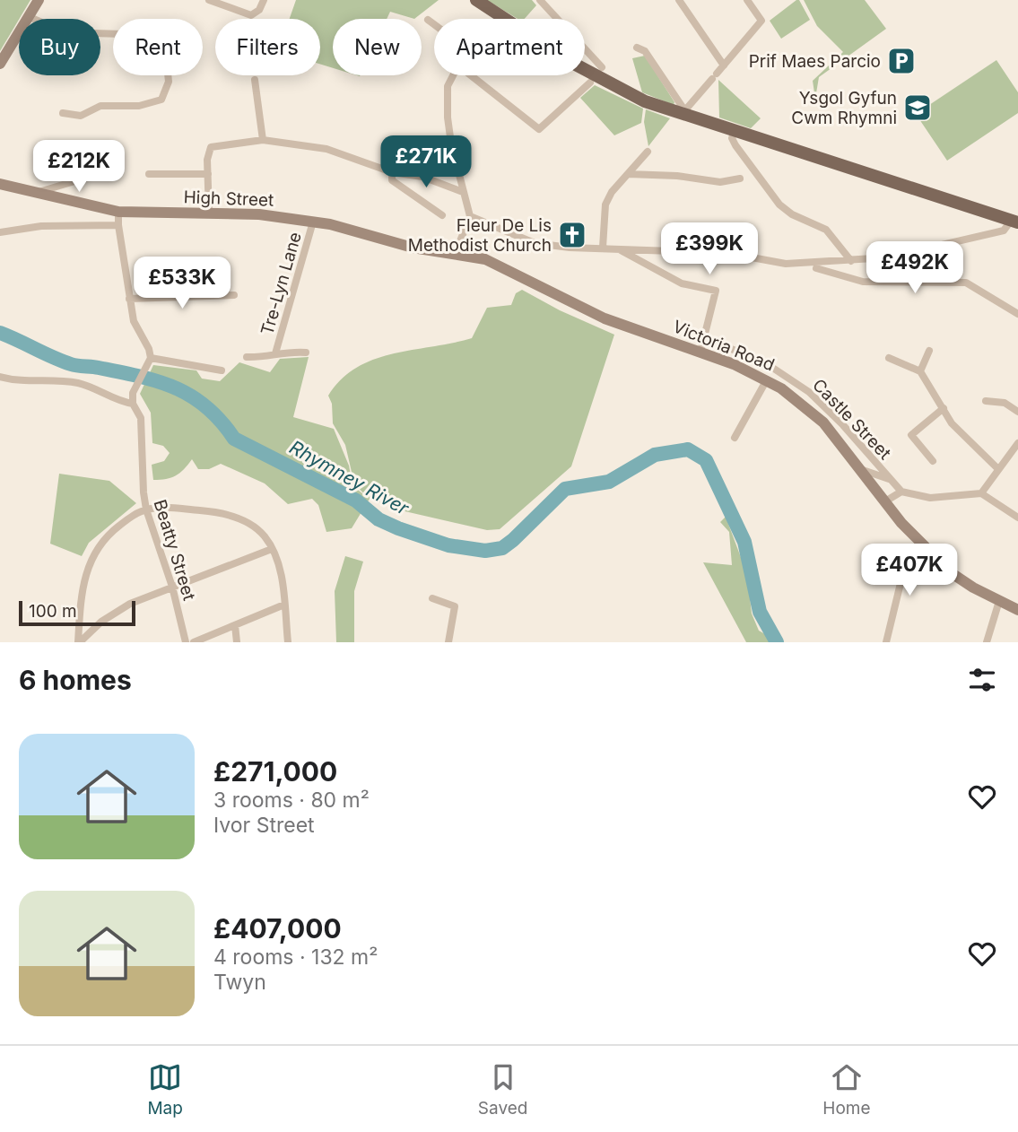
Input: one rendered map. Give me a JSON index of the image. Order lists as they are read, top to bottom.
{
  "streets": {
    "main road": ["High Street", "Victoria Road"],
    "street": ["Tre-Lyn Lane", "Castle Street", "Beatty Street"]
  },
  "crossings": [
    ["High Street", "Tre-Lyn Lane"],
    ["High Street", "Victoria Road"]
  ],
  "water": ["Rhymney River"],
  "places": {
    "parking": ["Prif Maes Parcio"],
    "school or university": ["Ysgol Gyfun Cwm Rhymni"],
    "church": ["Fleur De Lis Methodist Church"]
  },
  "scale_bar": "100 m",
  "page": {
    "chip": [
      "Buy",
      "Rent",
      "Filters",
      "New",
      "Apartment"
    ],
    "price": [
      "£271K",
      "£212K",
      "£399K",
      "£492K",
      "£533K",
      "£407K"
    ],
    "scale": "100 m",
    "heading": "6 homes",
    "list": [
      {
        "name": "£271,000",
        "note": "3 rooms · 80 m² · Ivor Street"
      },
      {
        "name": "£407,000",
        "note": "4 rooms · 132 m² · Twyn"
      }
    ],
    "tabs": ["Map", "Saved", "Home"]
  }
}
